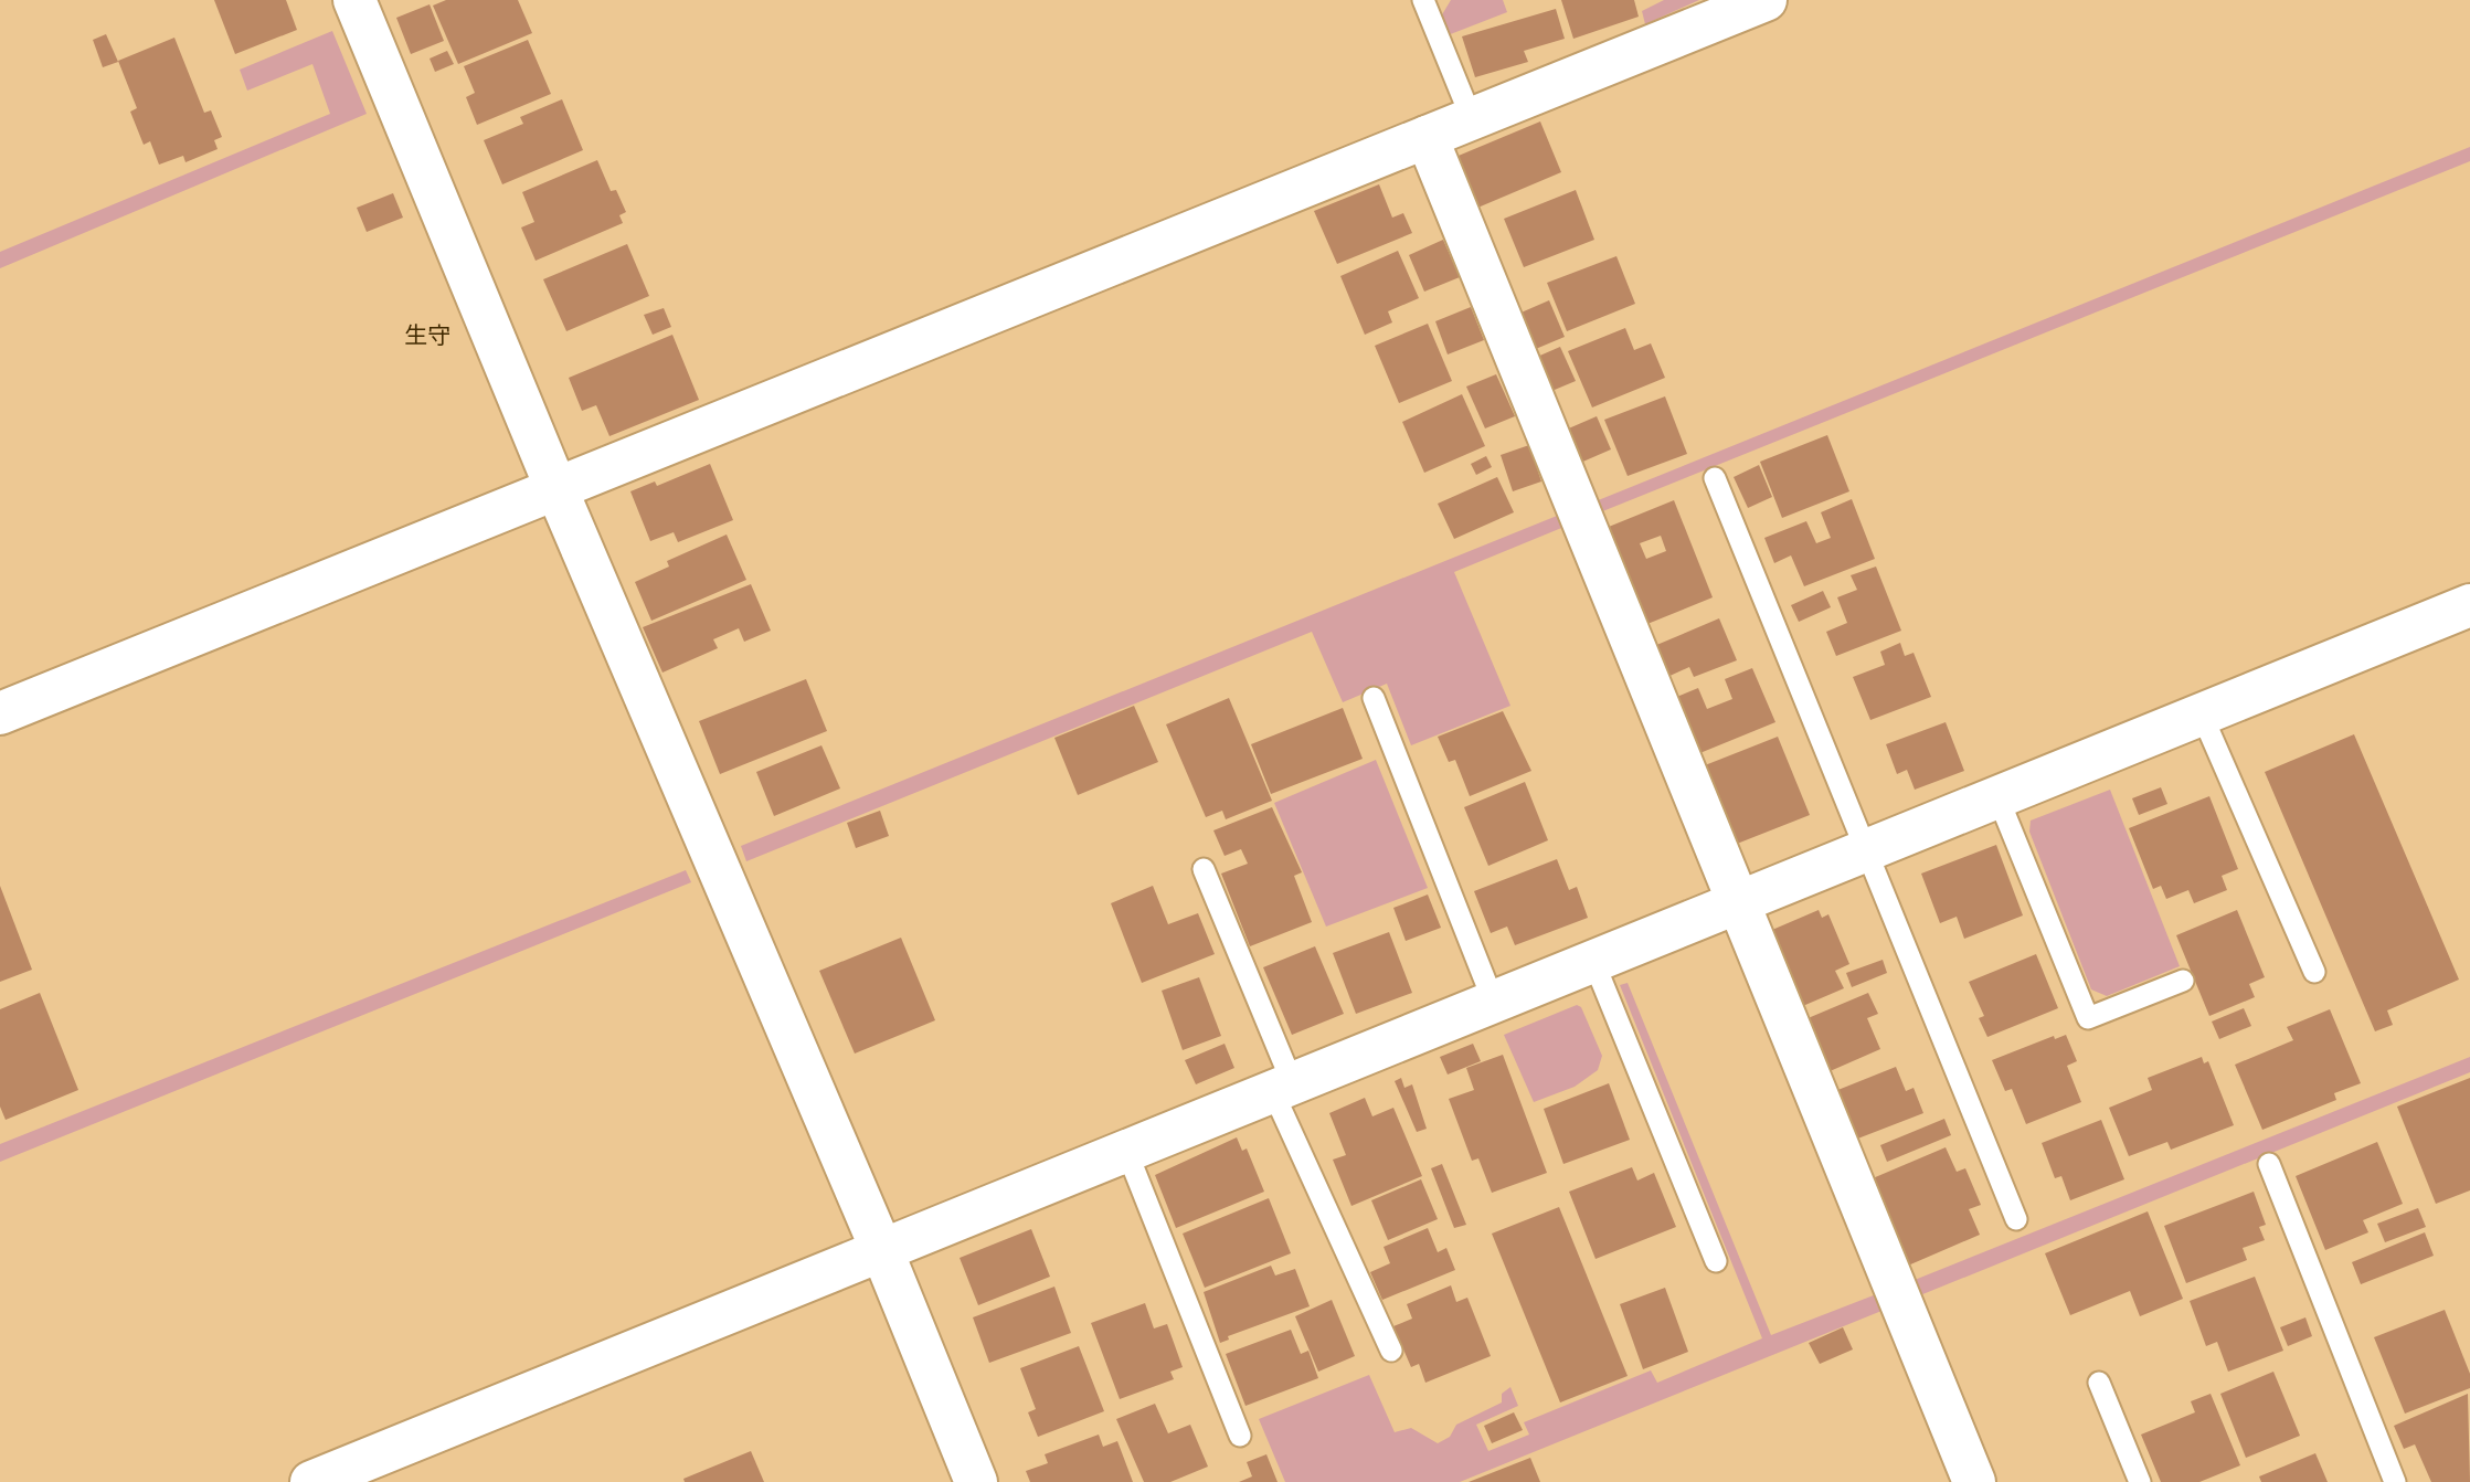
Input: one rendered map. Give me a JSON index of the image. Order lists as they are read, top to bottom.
{
  "districts": ["生守"]
}
